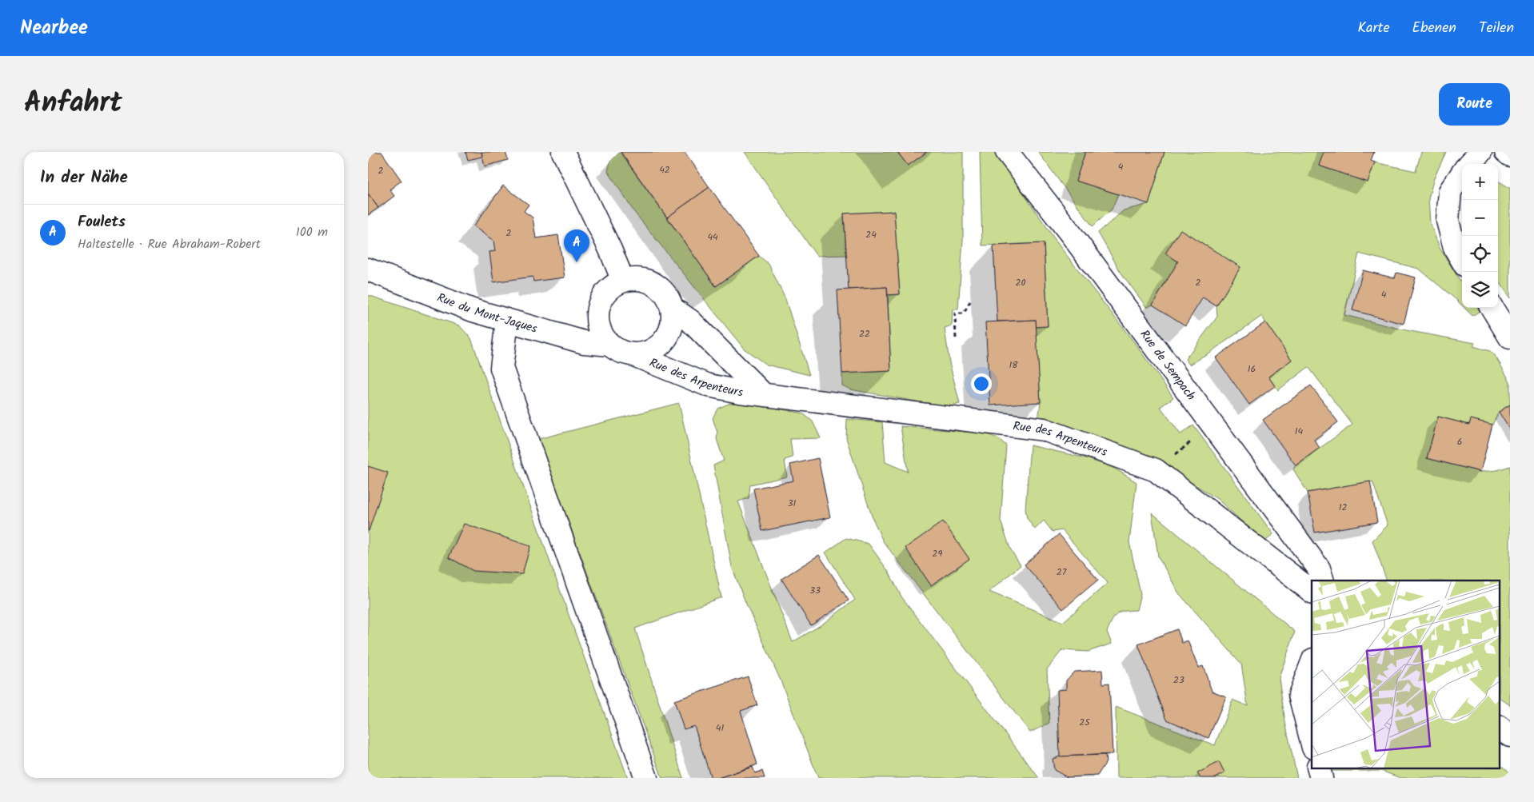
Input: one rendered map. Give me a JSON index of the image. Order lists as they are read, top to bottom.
{
  "streets": {
    "street": ["Rue du Mont-Jaques", "Rue de Sempach", "Rue des Arpenteurs"]
  },
  "crossings": [
    ["Rue du Mont-Jaques", "Rue des Arpenteurs"]
  ],
  "house_numbers": [
    "4",
    "42",
    "2",
    "2",
    "24",
    "44",
    "20",
    "2",
    "4",
    "22",
    "18",
    "16",
    "14",
    "6",
    "31",
    "12",
    "29",
    "27",
    "33",
    "23",
    "25",
    "41"
  ],
  "page": {
    "header": "Nearbee",
    "nav": ["Karte", "Ebenen", "Teilen"],
    "title": "Anfahrt",
    "buttons": "Route",
    "heading": "In der Nähe",
    "map_buttons": ["+", "−"],
    "list": [
      {
        "mark": "A",
        "name": "Foulets",
        "note": "Haltestelle · Rue Abraham-Robert",
        "value": "100 m"
      }
    ],
    "pins": "A"
  }
}
